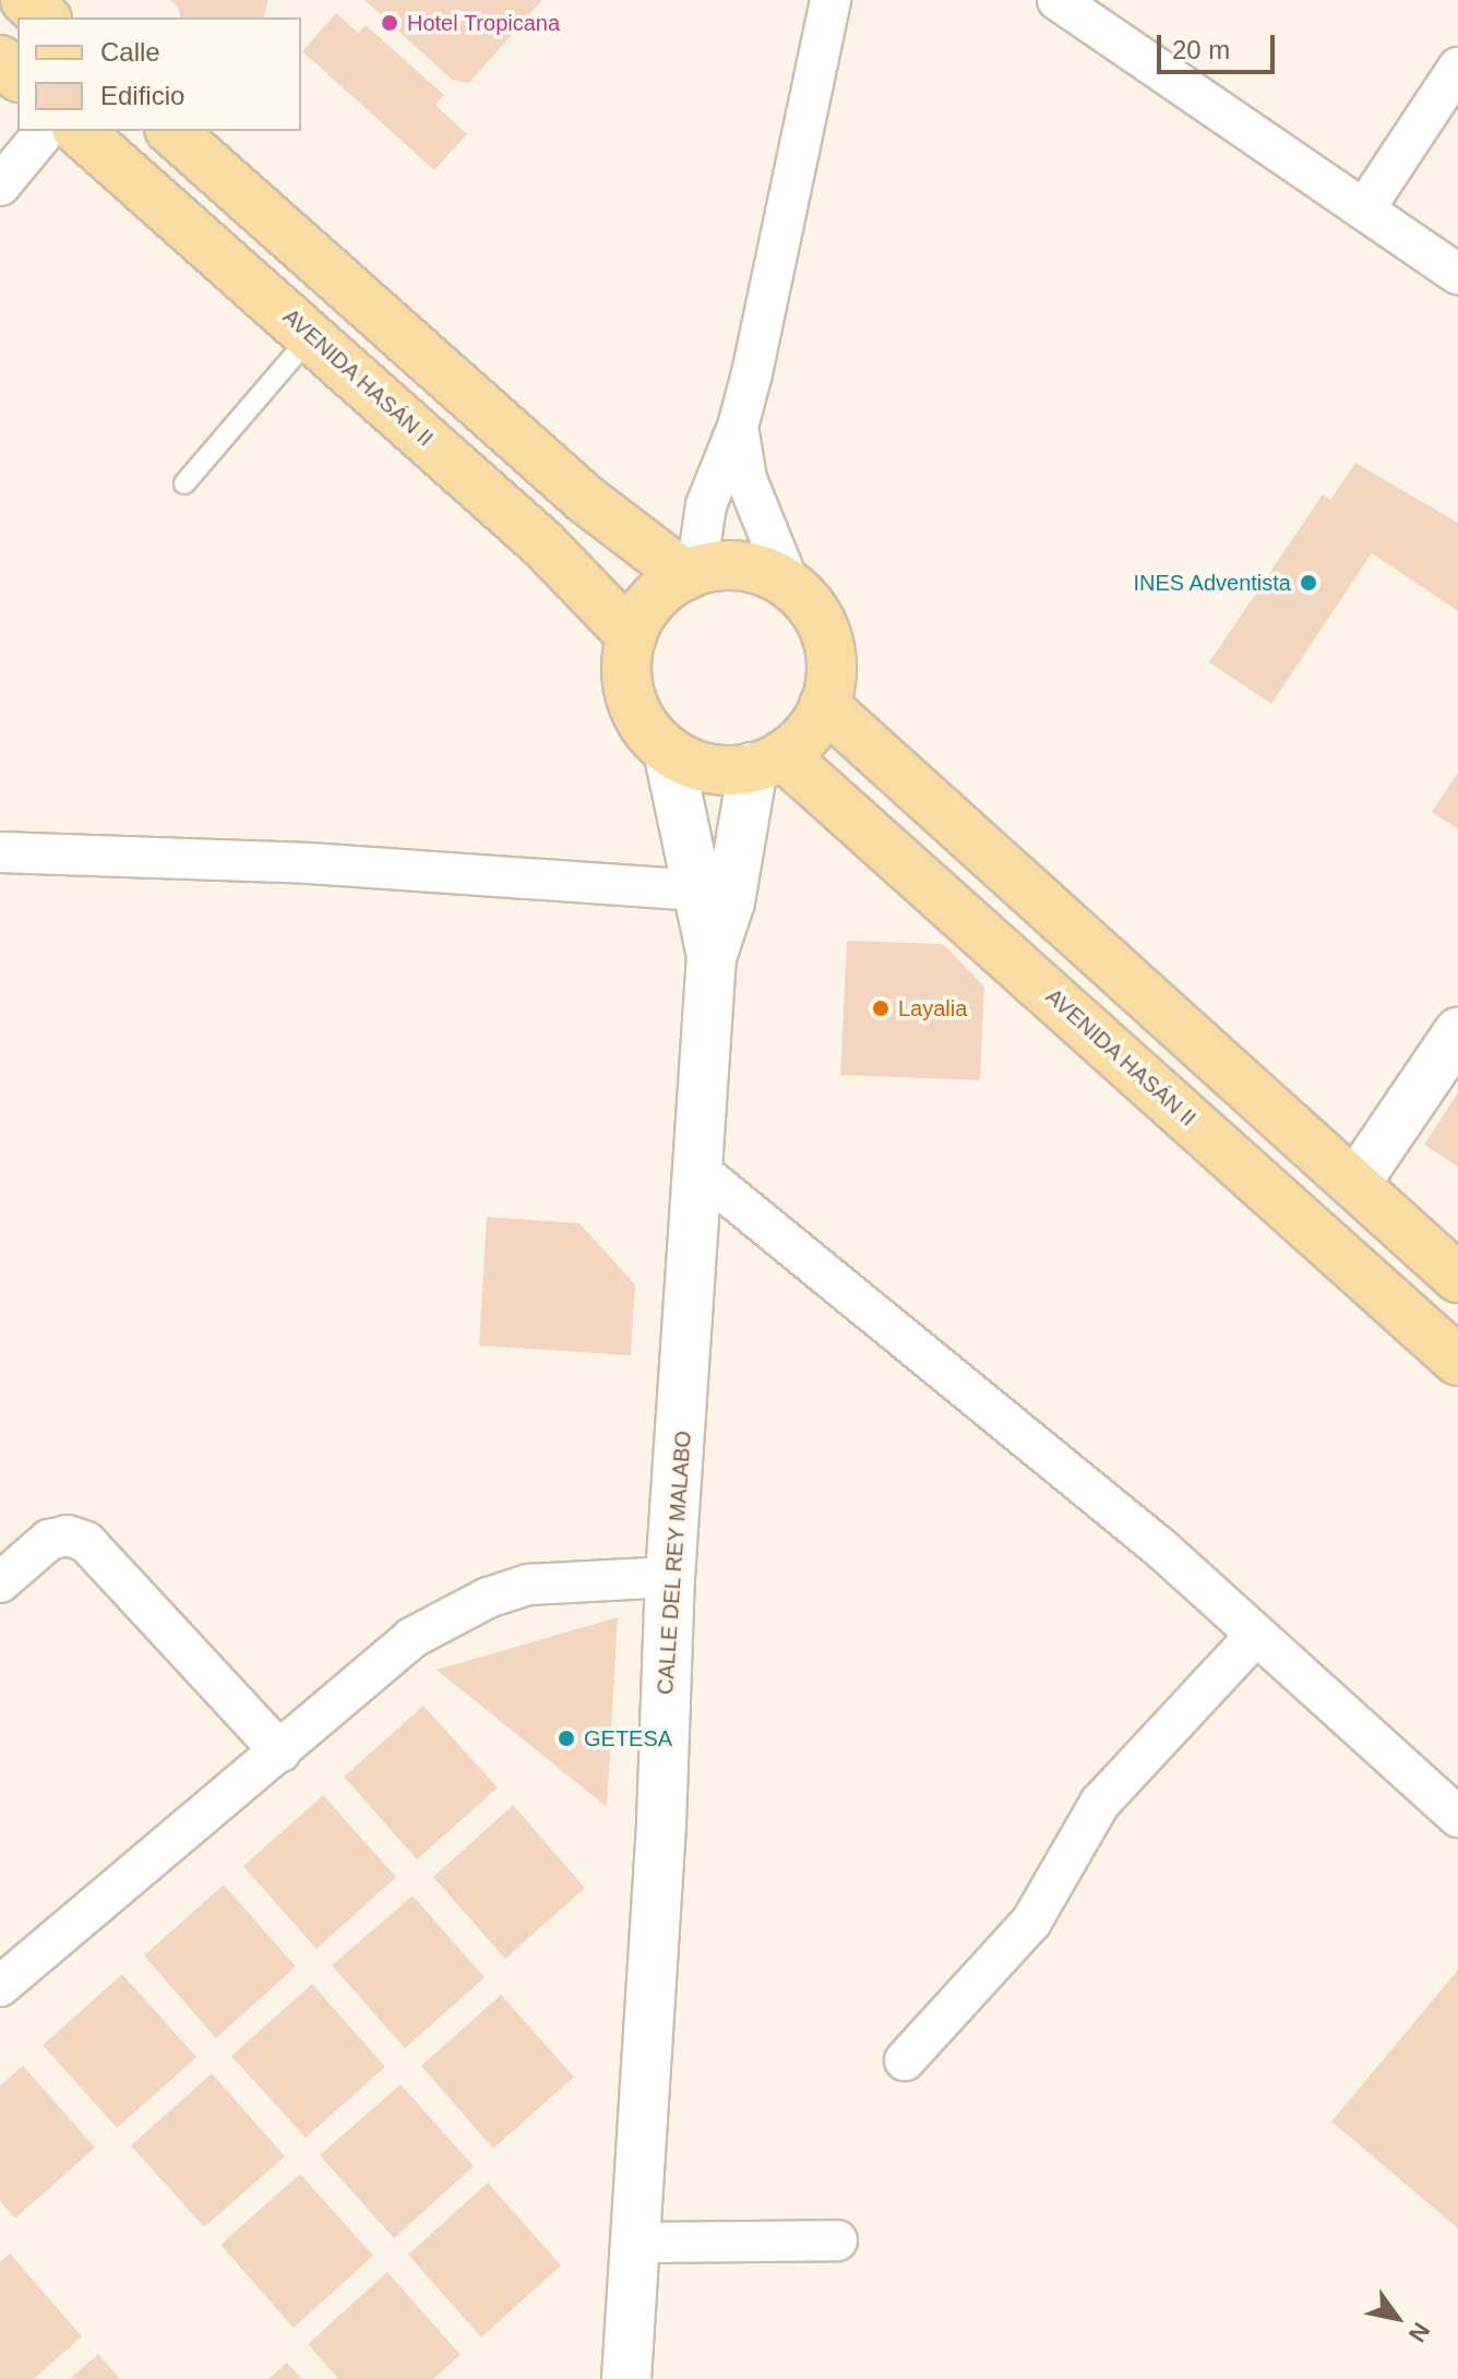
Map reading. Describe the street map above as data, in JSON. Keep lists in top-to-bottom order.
{
  "streets": {
    "main road": ["AVENIDA HASÁN II", "CALLE DEL REY MALABO"]
  },
  "crossings": [
    ["AVENIDA HASÁN II", "CALLE DEL REY MALABO"]
  ],
  "places": [
    "Hotel Tropicana",
    "INES Adventista",
    "Layalia",
    "GETESA"
  ],
  "legend": ["Calle", "Edificio"],
  "scale_bar": "20 m",
  "north": "bottom right"
}
